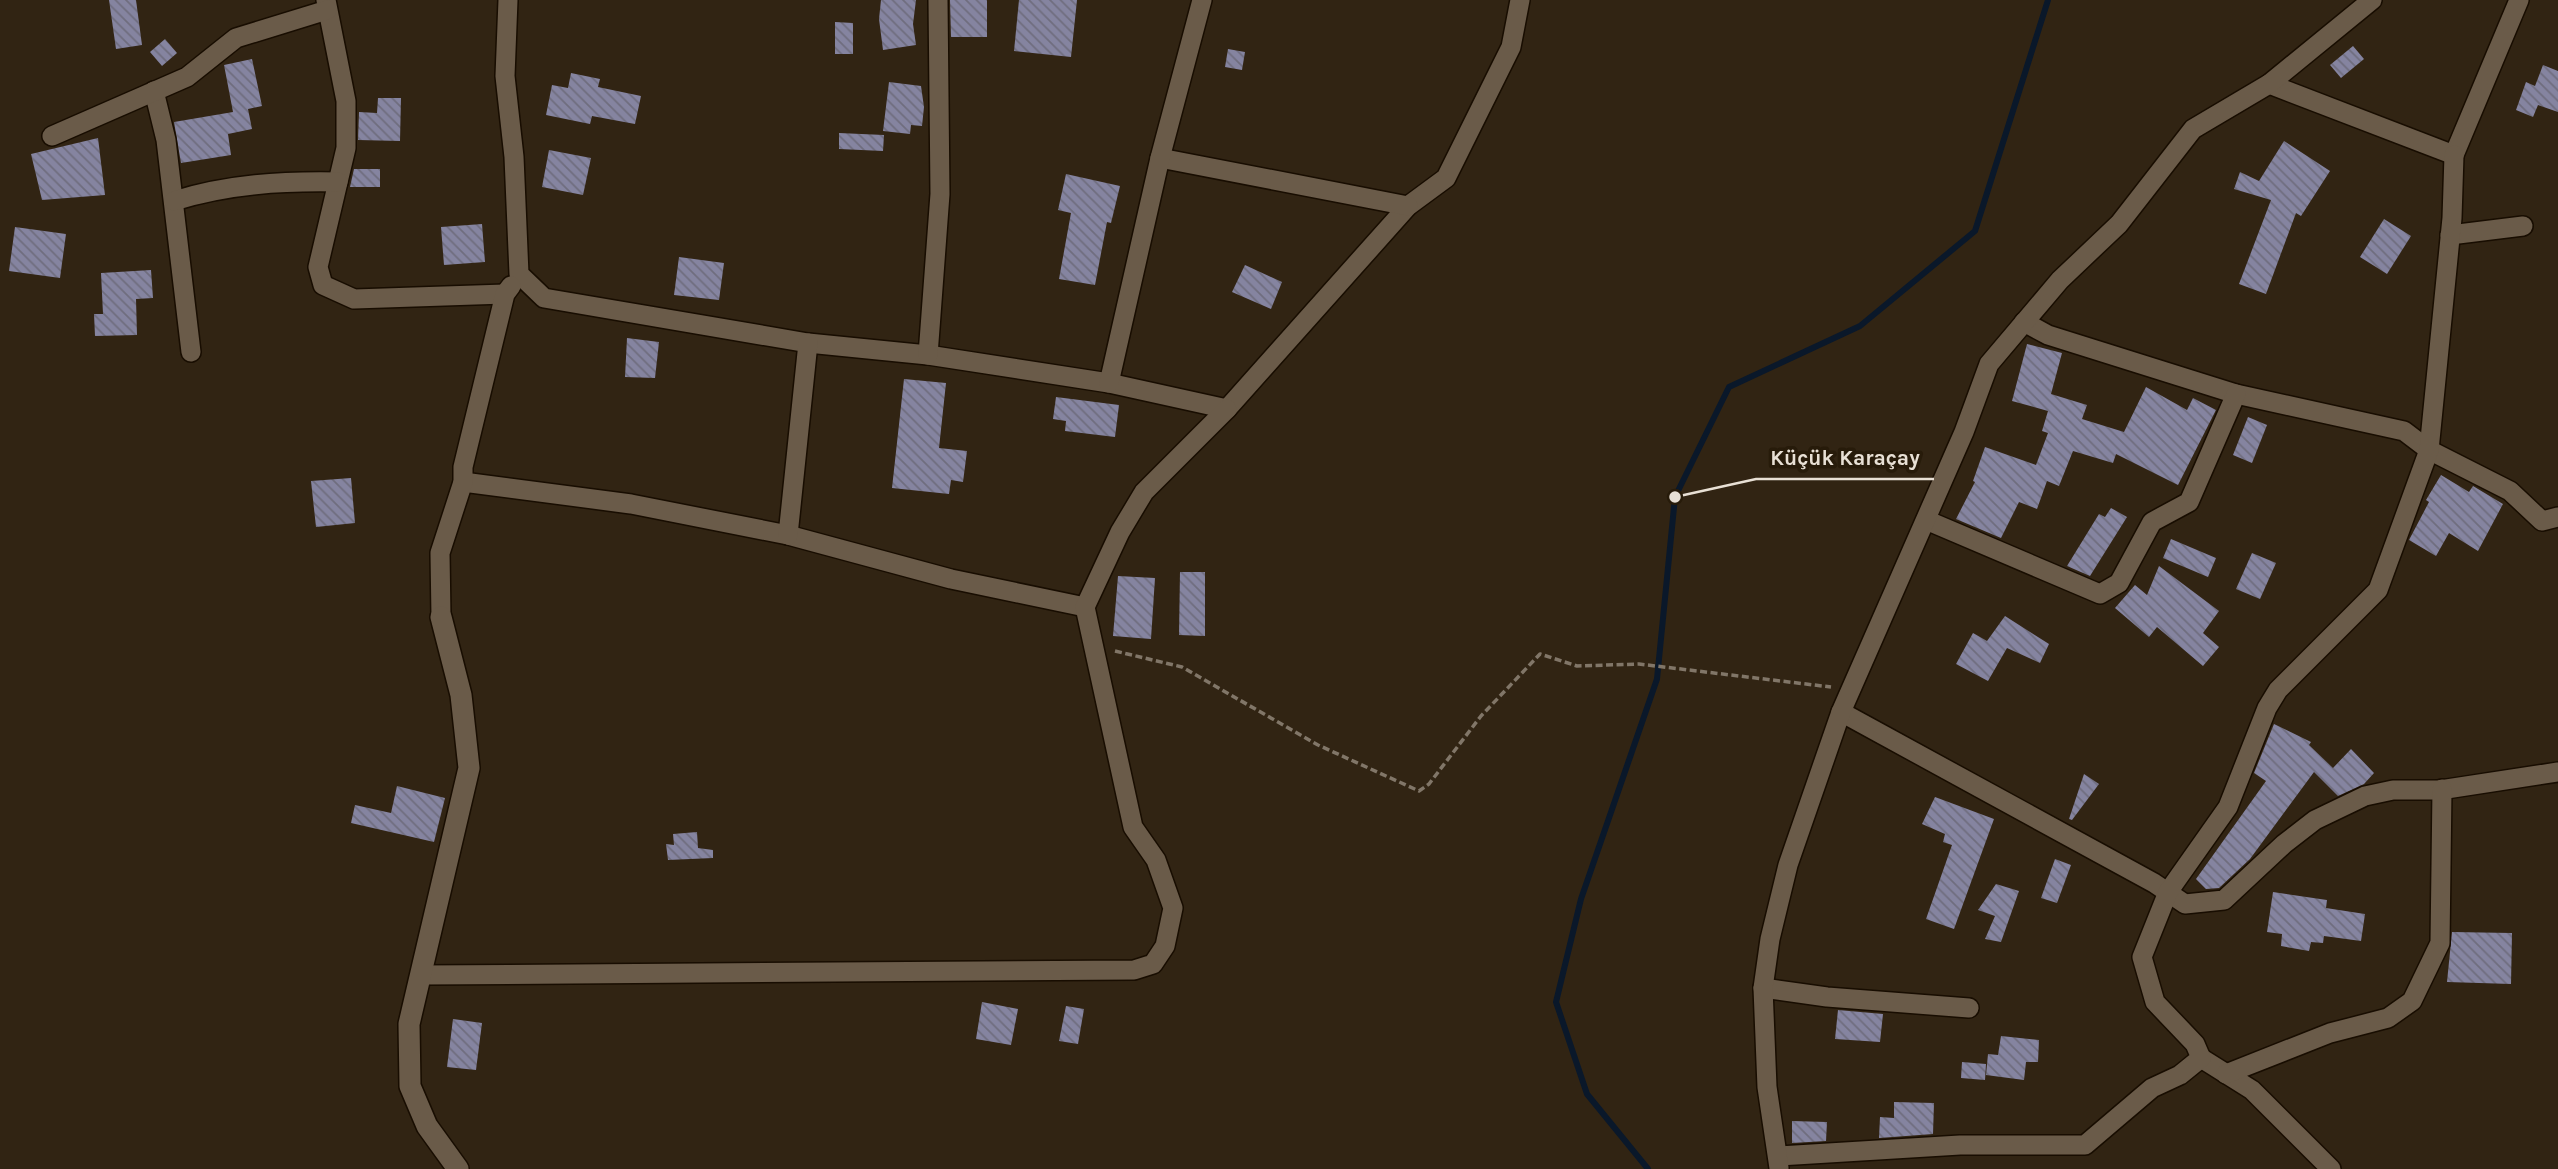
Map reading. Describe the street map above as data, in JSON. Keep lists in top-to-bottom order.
{
  "places": ["Küçük Karaçay"]
}
